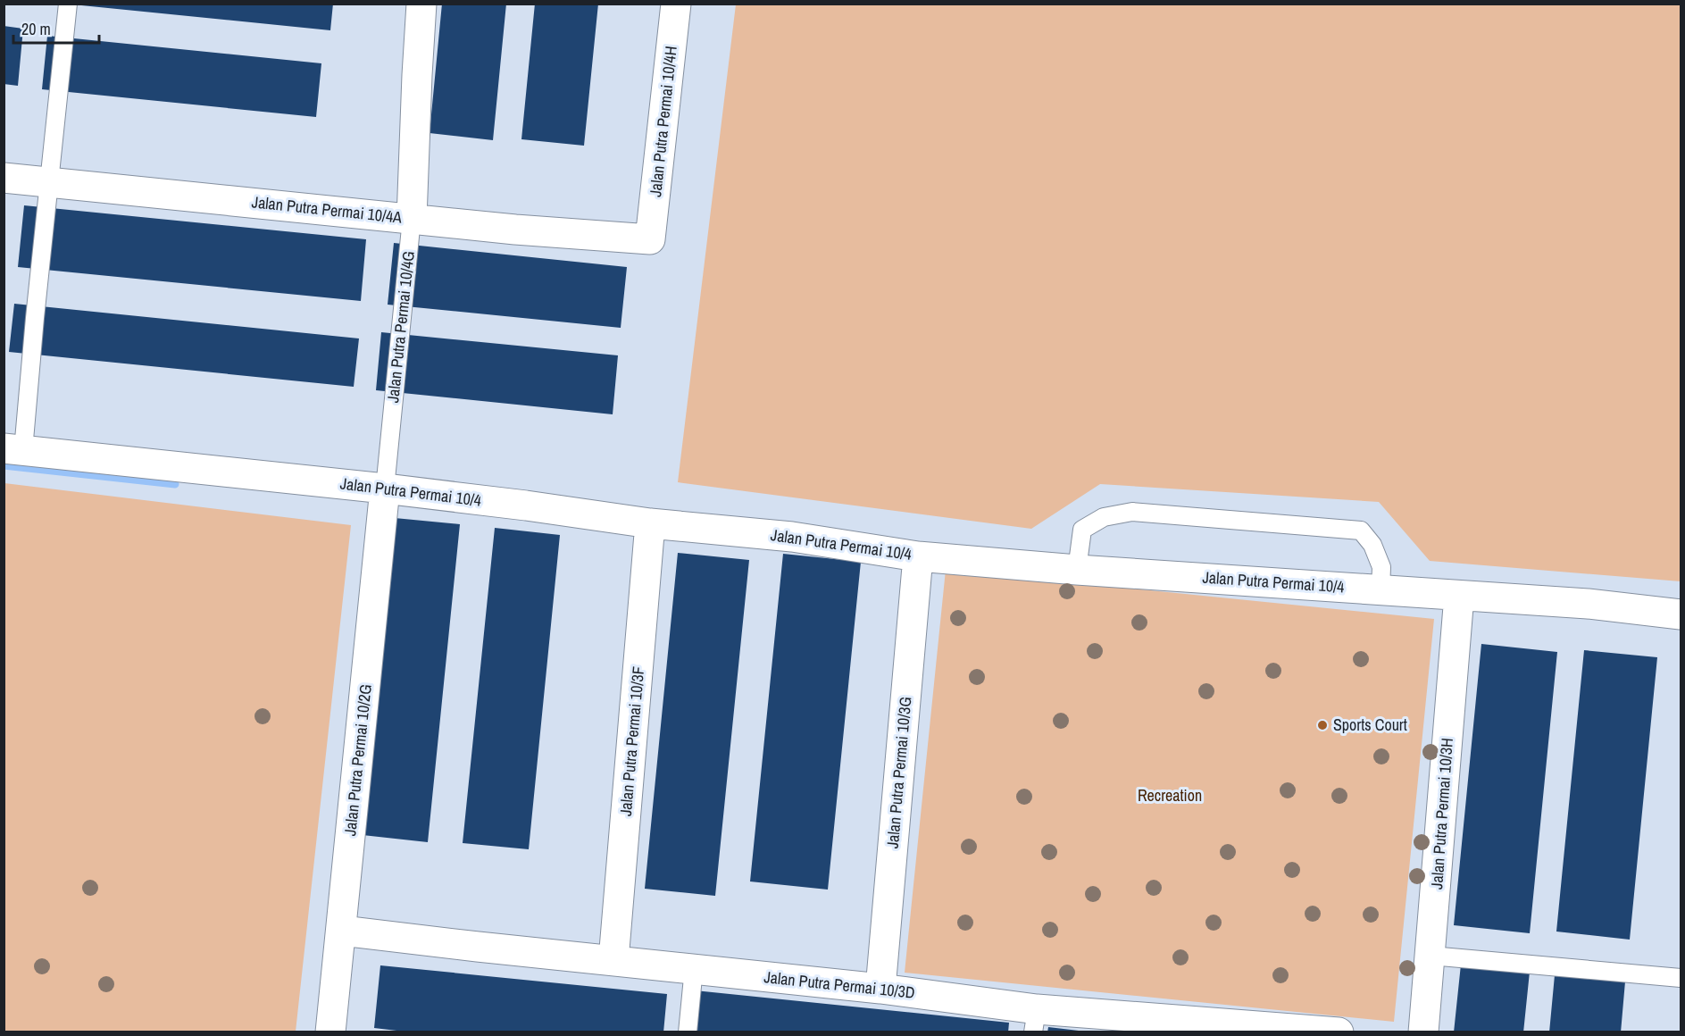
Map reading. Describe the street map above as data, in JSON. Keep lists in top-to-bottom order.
{
  "streets": {
    "street": [
      "Jalan Putra Permai 10/4H",
      "Jalan Putra Permai 10/4A",
      "Jalan Putra Permai 10/4G",
      "Jalan Putra Permai 10/4",
      "Jalan Putra Permai 10/3F",
      "Jalan Putra Permai 10/2G",
      "Jalan Putra Permai 10/3G",
      "Jalan Putra Permai 10/3H",
      "Jalan Putra Permai 10/3D"
    ]
  },
  "crossings": [
    ["Jalan Putra Permai 10/4H", "Jalan Putra Permai 10/4A"],
    ["Jalan Putra Permai 10/4A", "Jalan Putra Permai 10/4G"],
    ["Jalan Putra Permai 10/4G", "Jalan Putra Permai 10/4"],
    ["Jalan Putra Permai 10/4G", "Jalan Putra Permai 10/2G"],
    ["Jalan Putra Permai 10/4", "Jalan Putra Permai 10/3F"],
    ["Jalan Putra Permai 10/4", "Jalan Putra Permai 10/2G"],
    ["Jalan Putra Permai 10/4", "Jalan Putra Permai 10/3G"],
    ["Jalan Putra Permai 10/4", "Jalan Putra Permai 10/3H"],
    ["Jalan Putra Permai 10/3F", "Jalan Putra Permai 10/3D"],
    ["Jalan Putra Permai 10/2G", "Jalan Putra Permai 10/3D"],
    ["Jalan Putra Permai 10/3G", "Jalan Putra Permai 10/3D"]
  ],
  "parks": ["Recreation"],
  "places": ["Sports Court"],
  "scale_bar": "20 m"
}
